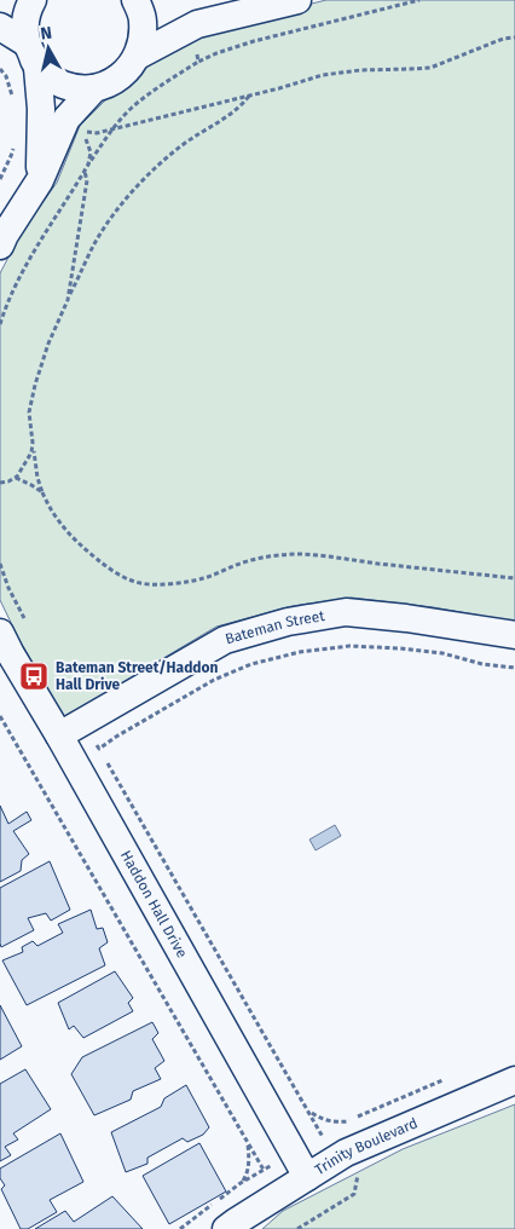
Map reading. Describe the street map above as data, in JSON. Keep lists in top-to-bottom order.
{
  "streets": {
    "street": ["Bateman Street", "Haddon Hall Drive", "Trinity Boulevard"]
  },
  "crossings": [
    ["Bateman Street", "Haddon Hall Drive"],
    ["Haddon Hall Drive", "Trinity Boulevard"]
  ],
  "places": {
    "bus stop": ["Bateman Street/Haddon Hall Drive"]
  },
  "north": "top"
}
